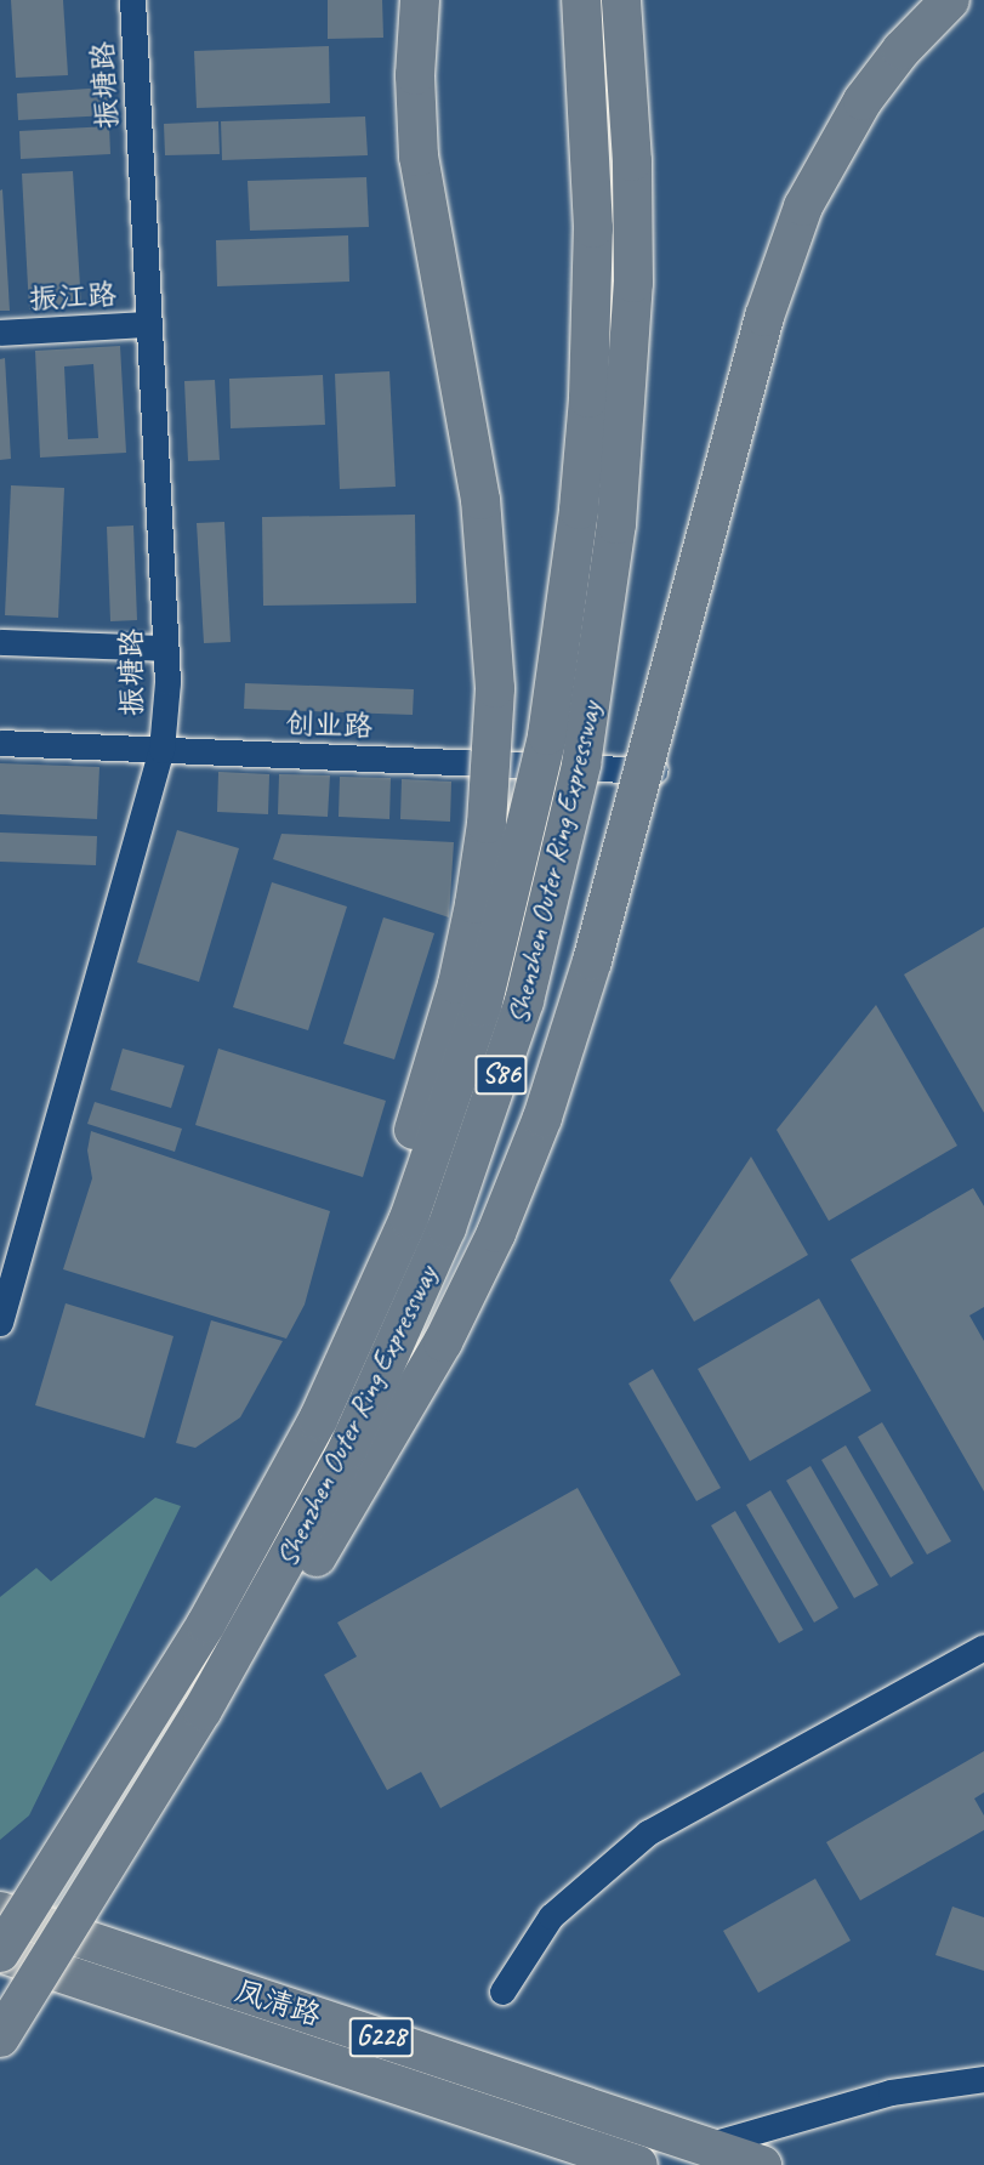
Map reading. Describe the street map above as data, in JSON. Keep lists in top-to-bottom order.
{
  "streets": {
    "highway": [
      "Shenzhen Outer Ring Expressway",
      "S86",
      "凤清路",
      "G228"
    ],
    "street": ["振塘路", "振江路", "创业路"]
  },
  "crossings": [
    ["振塘路", "振江路"],
    ["振塘路", "创业路"],
    ["Shenzhen Outer Ring Expressway", "凤清路"]
  ]
}
